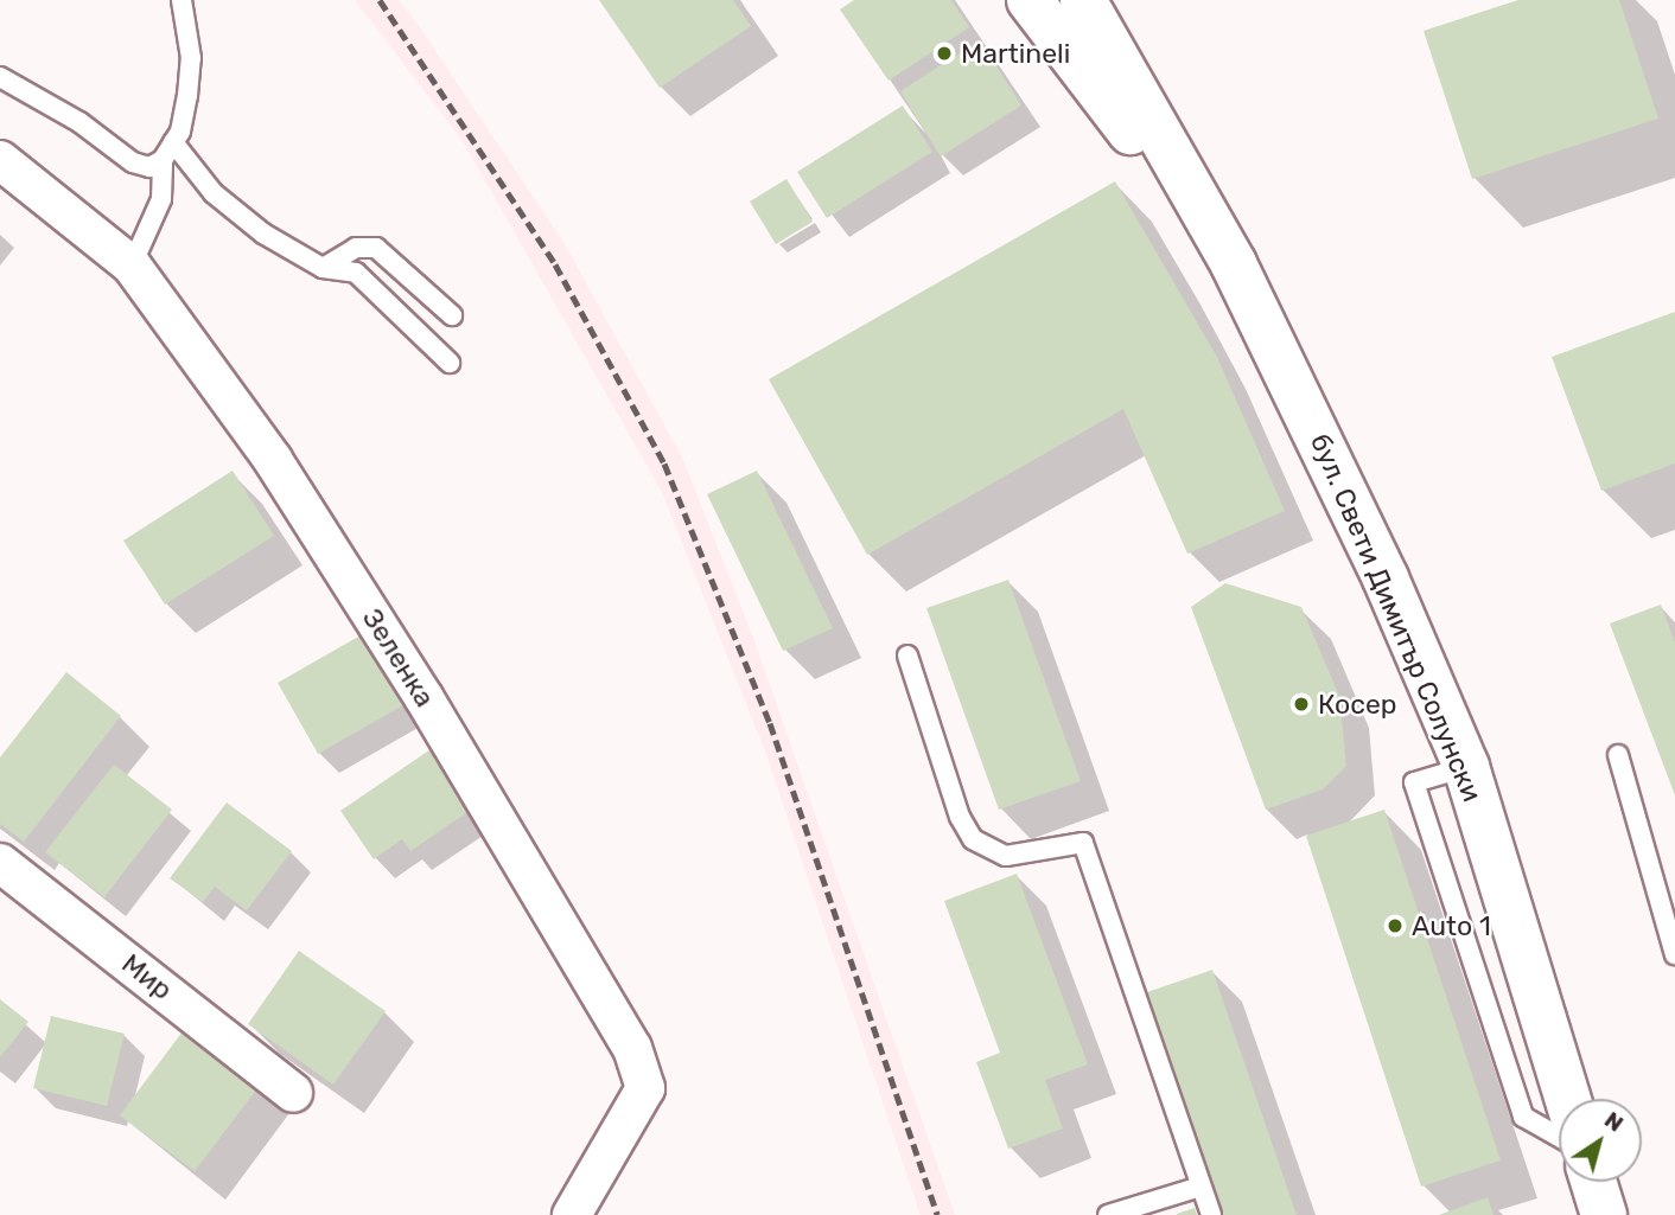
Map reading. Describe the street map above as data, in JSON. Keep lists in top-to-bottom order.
{
  "streets": {
    "main road": ["бул. Свети Димитър Солунски"],
    "street": ["Зеленка", "Мир"]
  },
  "places": ["Martineli", "Косер", "Auto 1"],
  "north": "top right"
}
